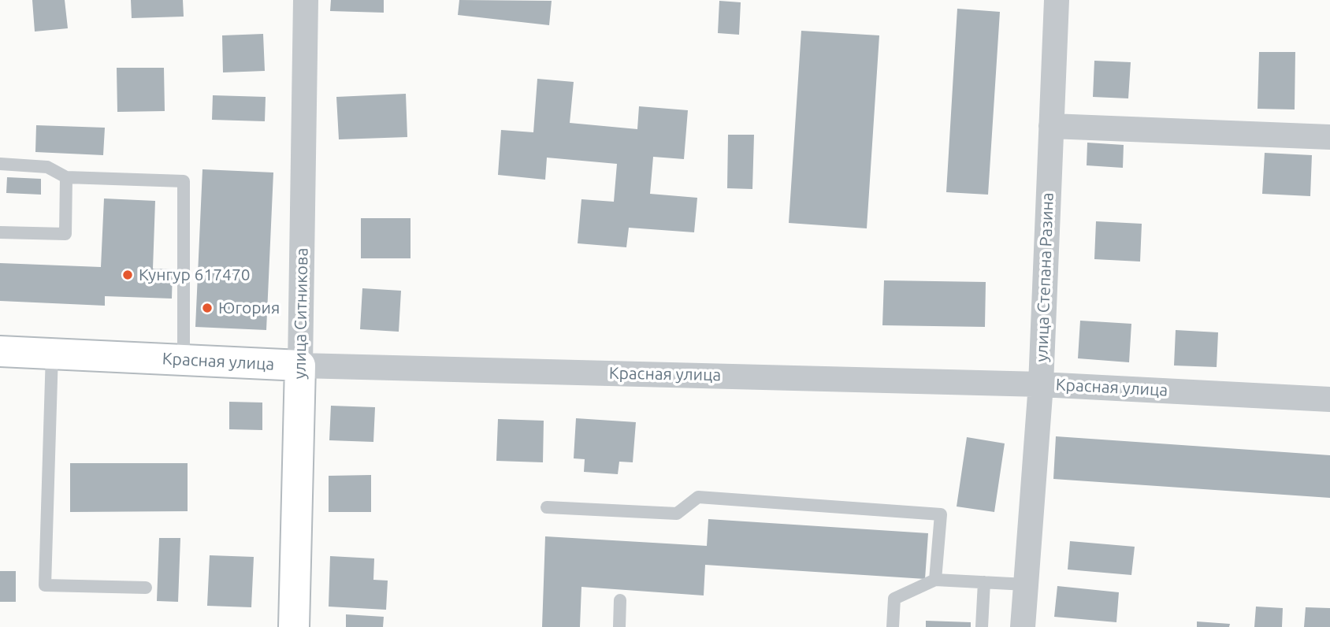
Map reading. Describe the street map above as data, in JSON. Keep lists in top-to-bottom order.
{
  "streets": {
    "main road": ["улица Ситникова", "Красная улица"],
    "street": ["улица Степана Разина"]
  },
  "crossings": [
    ["улица Степана Разина", "Красная улица"],
    ["улица Ситникова", "Красная улица"]
  ],
  "places": ["Кунгур 617470", "Югория"]
}
